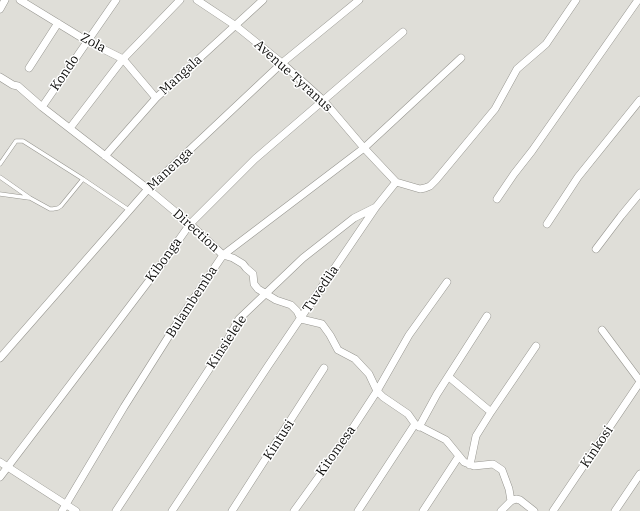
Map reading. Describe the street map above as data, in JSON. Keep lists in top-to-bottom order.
{
  "streets": {
    "street": [
      "Zola",
      "Kondo",
      "Mangala",
      "Avenue Tyranus",
      "Manenga",
      "Direction",
      "Kibonga",
      "Tuvedila",
      "Bulambemba",
      "Kinsielele",
      "Kintusi",
      "Kinkosi",
      "Kitomesa"
    ]
  },
  "crossings": [
    ["Zola", "Kondo"],
    ["Zola", "Mangala"],
    ["Kondo", "Direction"],
    ["Mangala", "Avenue Tyranus"],
    ["Mangala", "Direction"],
    ["Avenue Tyranus", "Manenga"],
    ["Avenue Tyranus", "Kibonga"],
    ["Avenue Tyranus", "Tuvedila"],
    ["Avenue Tyranus", "Bulambemba"],
    ["Manenga", "Direction"],
    ["Direction", "Kibonga"],
    ["Direction", "Tuvedila"],
    ["Direction", "Bulambemba"],
    ["Direction", "Kinsielele"],
    ["Tuvedila", "Kinsielele"]
  ]
}
